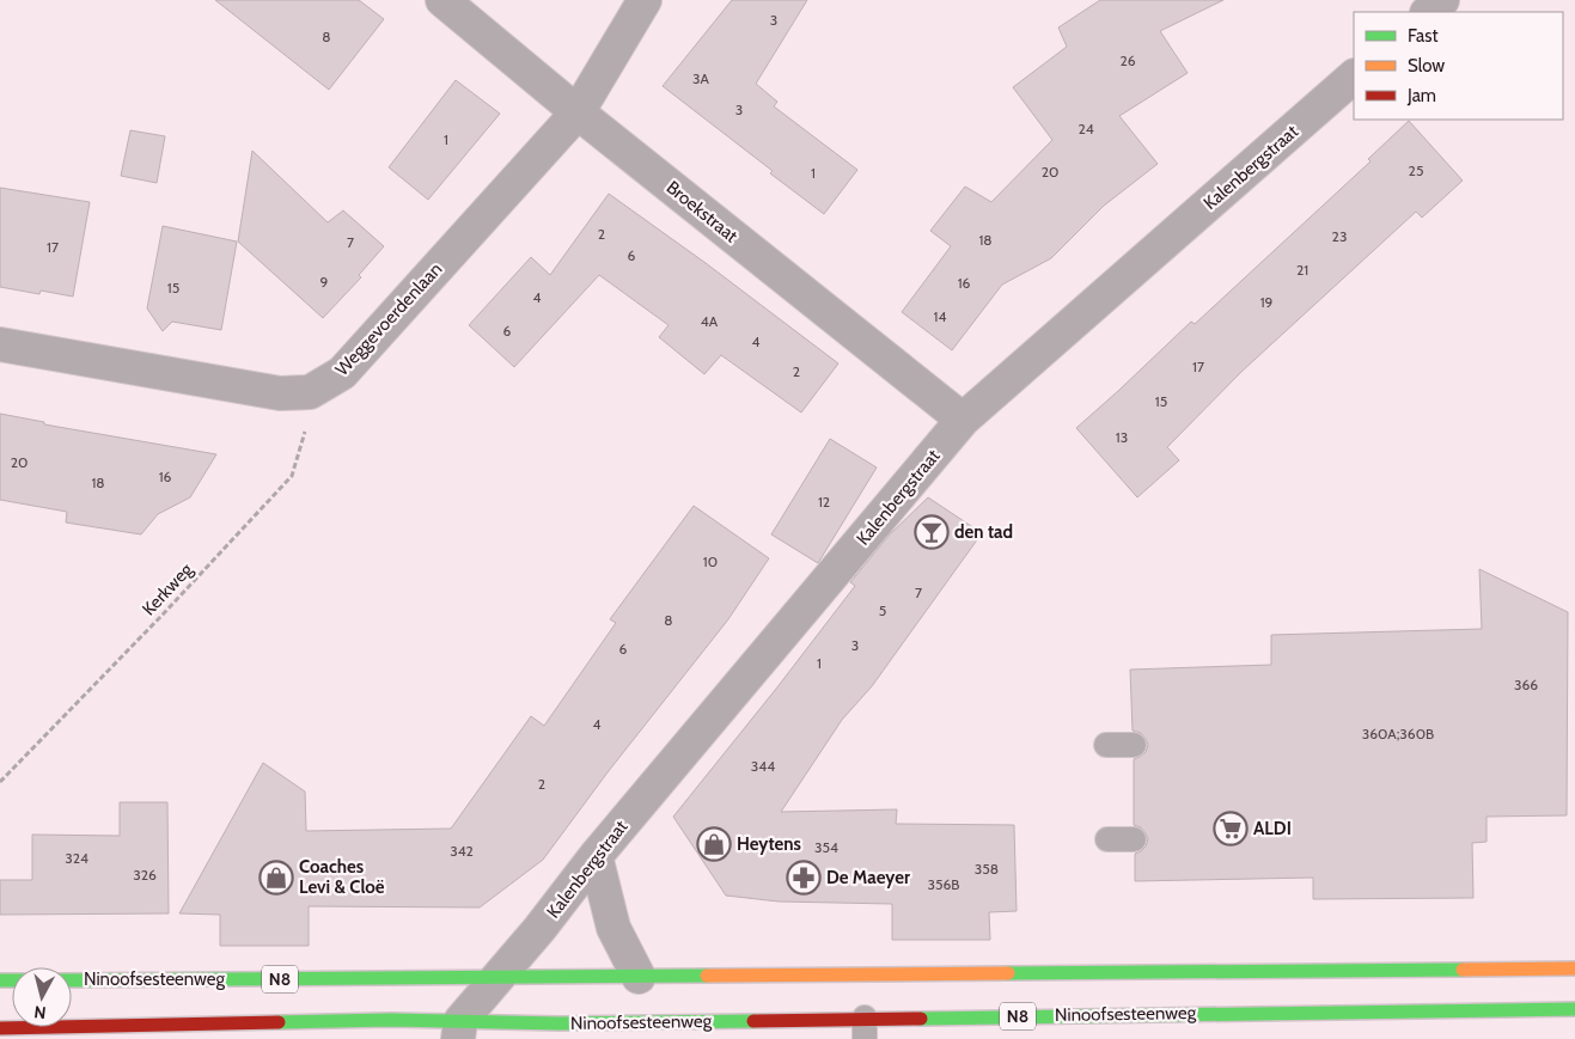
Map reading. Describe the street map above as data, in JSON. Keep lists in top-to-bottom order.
{
  "streets": {
    "main road": ["Ninoofsesteenweg", "N8"],
    "street": ["Kalenbergstraat", "Broekstraat", "Weggevoerdenlaan"],
    "path": ["Kerkweg"]
  },
  "crossings": [
    ["Kalenbergstraat", "Broekstraat"],
    ["Kalenbergstraat", "Ninoofsesteenweg"],
    ["Broekstraat", "Weggevoerdenlaan"],
    ["Weggevoerdenlaan", "Kerkweg"]
  ],
  "places": {
    "bar": ["den tad"],
    "supermarket": ["ALDI"],
    "shop": ["Heytens", "Coaches Levi & Cloë"],
    "pharmacy": ["De Maeyer"]
  },
  "house_numbers": [
    "3",
    "8",
    "26",
    "3A",
    "3",
    "24",
    "1",
    "25",
    "20",
    "1",
    "2",
    "23",
    "18",
    "7",
    "17",
    "6",
    "21",
    "9",
    "16",
    "15",
    "4",
    "19",
    "14",
    "4A",
    "6",
    "4",
    "17",
    "2",
    "15",
    "13",
    "20",
    "16",
    "18",
    "12",
    "10",
    "7",
    "5",
    "8",
    "3",
    "6",
    "1",
    "366",
    "4",
    "360A;360B",
    "344",
    "2",
    "354",
    "342",
    "324",
    "358",
    "326",
    "356B"
  ],
  "legend": ["Fast", "Slow", "Jam"],
  "north": "bottom"
}
